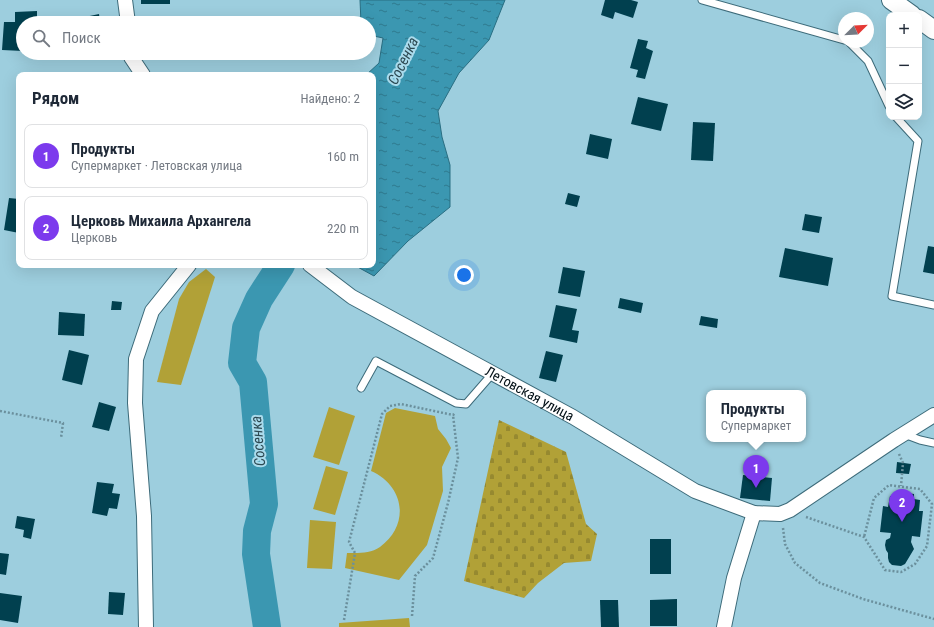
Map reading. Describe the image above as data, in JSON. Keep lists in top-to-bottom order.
{
  "streets": {
    "street": ["Летовская улица"]
  },
  "water": ["Сосенка"],
  "north": "top right",
  "page": {
    "map_buttons": ["+", "−"],
    "search": "Поиск",
    "heading": ["Рядом", "Найдено: 2"],
    "list": [
      {
        "mark": "1",
        "name": "Продукты",
        "note": "Супермаркет · Летовская улица",
        "value": "160 m"
      },
      {
        "mark": "2",
        "name": "Церковь Михаила Архангела",
        "note": "Церковь",
        "value": "220 m"
      }
    ],
    "popup": ["Продукты", "Супермаркет"],
    "pins": ["1", "2"]
  }
}
